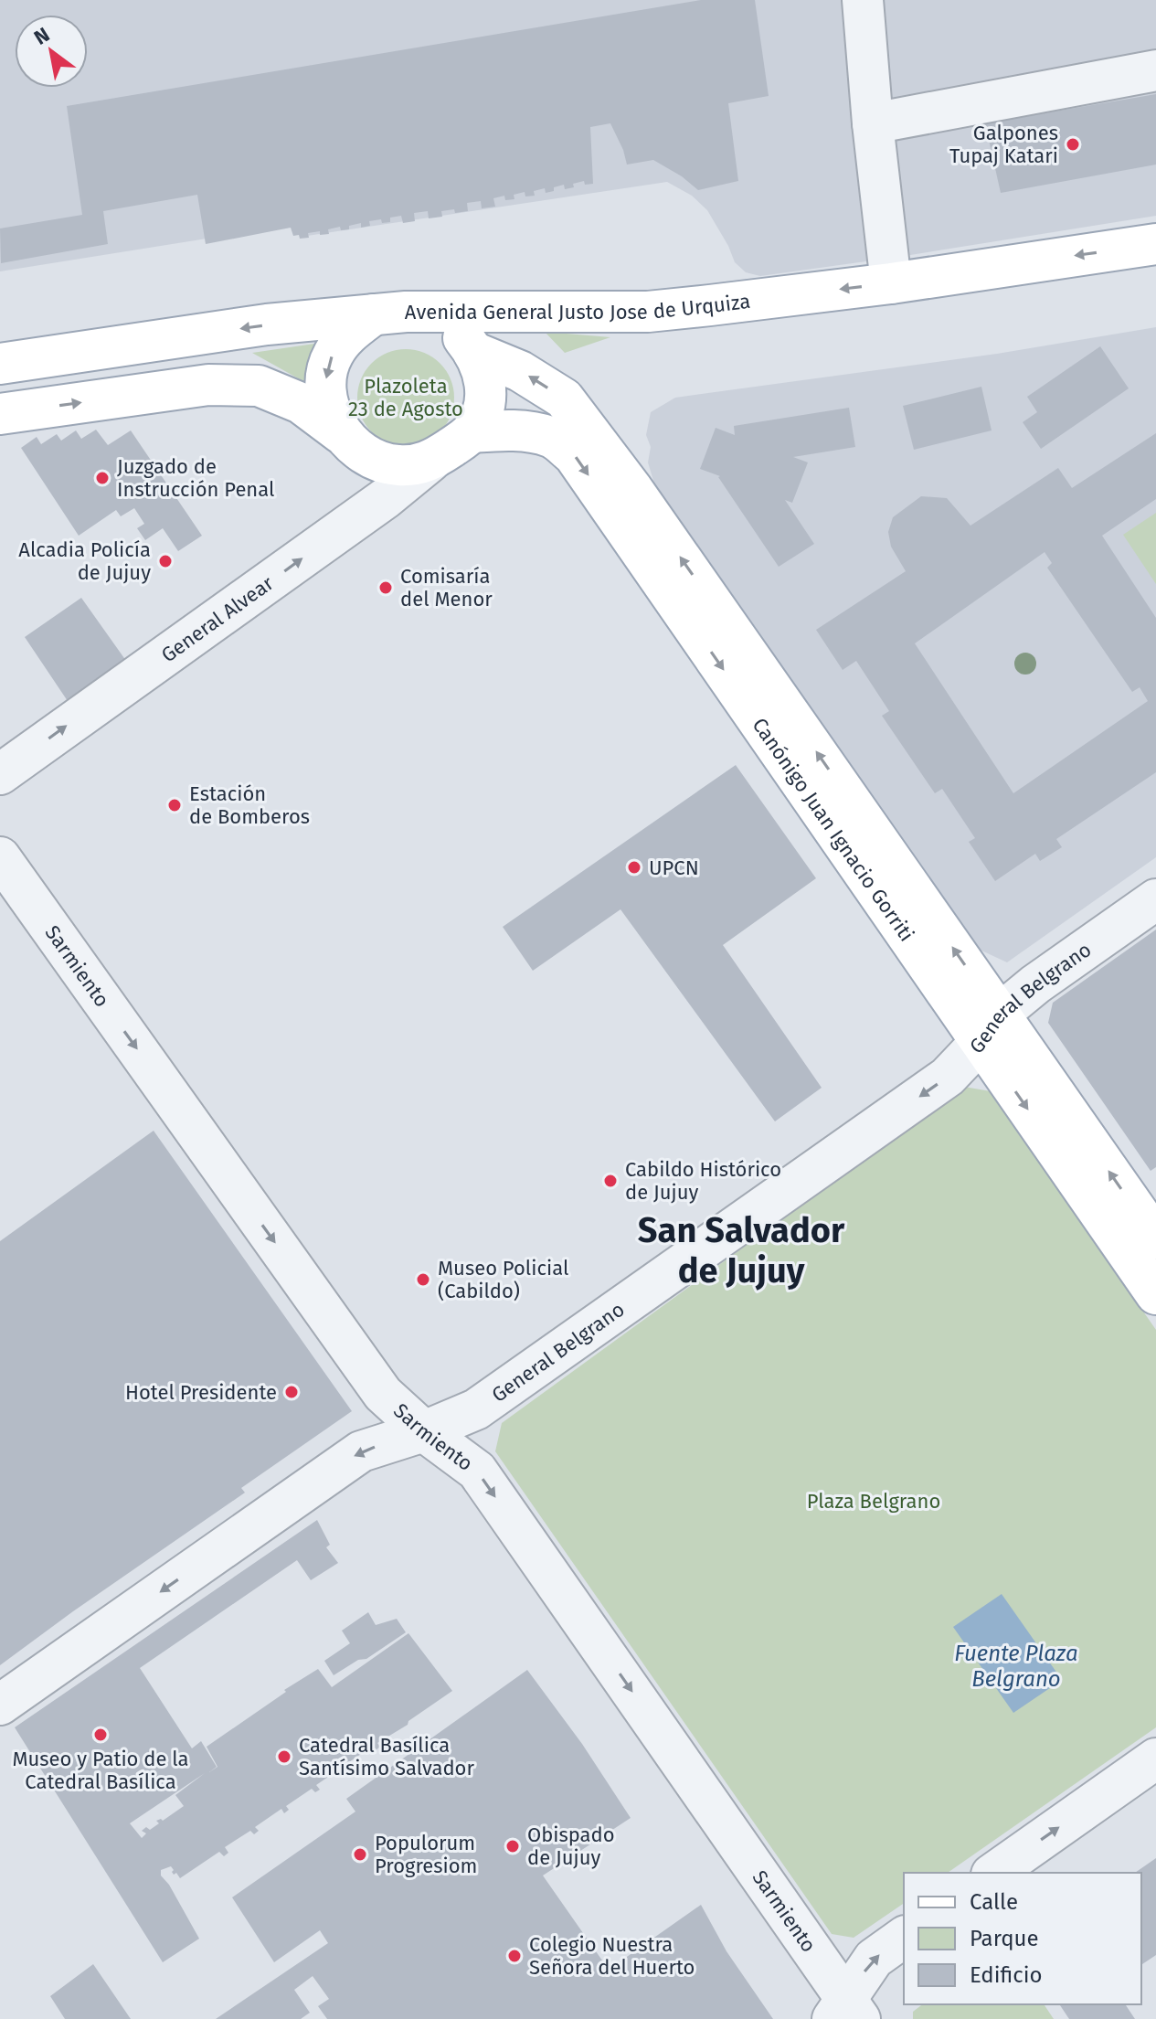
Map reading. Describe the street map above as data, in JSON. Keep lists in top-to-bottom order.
{
  "streets": {
    "main road": ["Avenida General Justo Jose de Urquiza", "Canónigo Juan Ignacio Gorriti"],
    "street": ["General Alvear", "Sarmiento", "General Belgrano"]
  },
  "crossings": [
    ["Avenida General Justo Jose de Urquiza", "General Alvear"],
    ["Avenida General Justo Jose de Urquiza", "Canónigo Juan Ignacio Gorriti"],
    ["General Alvear", "Canónigo Juan Ignacio Gorriti"],
    ["Canónigo Juan Ignacio Gorriti", "General Belgrano"],
    ["Sarmiento", "General Belgrano"]
  ],
  "one_way": ["General Alvear", "Sarmiento", "General Belgrano"],
  "districts": ["San Salvador de Jujuy"],
  "water": ["Fuente Plaza Belgrano"],
  "parks": ["Plazoleta 23 de Agosto", "Plaza Belgrano"],
  "places": [
    "Galpones Tupaj Katari",
    "Juzgado de Instrucción Penal",
    "Alcadia Policía de Jujuy",
    "Comisaría del Menor",
    "Estación de Bomberos",
    "UPCN",
    "Cabildo Histórico de Jujuy",
    "Museo Policial (Cabildo)",
    "Hotel Presidente",
    "Museo y Patio de la Catedral Basílica",
    "Catedral Basílica Santísimo Salvador",
    "Obispado de Jujuy",
    "Populorum Progresiom",
    "Colegio Nuestra Señora del Huerto"
  ],
  "legend": ["Calle", "Parque", "Edificio"],
  "north": "top left"
}
